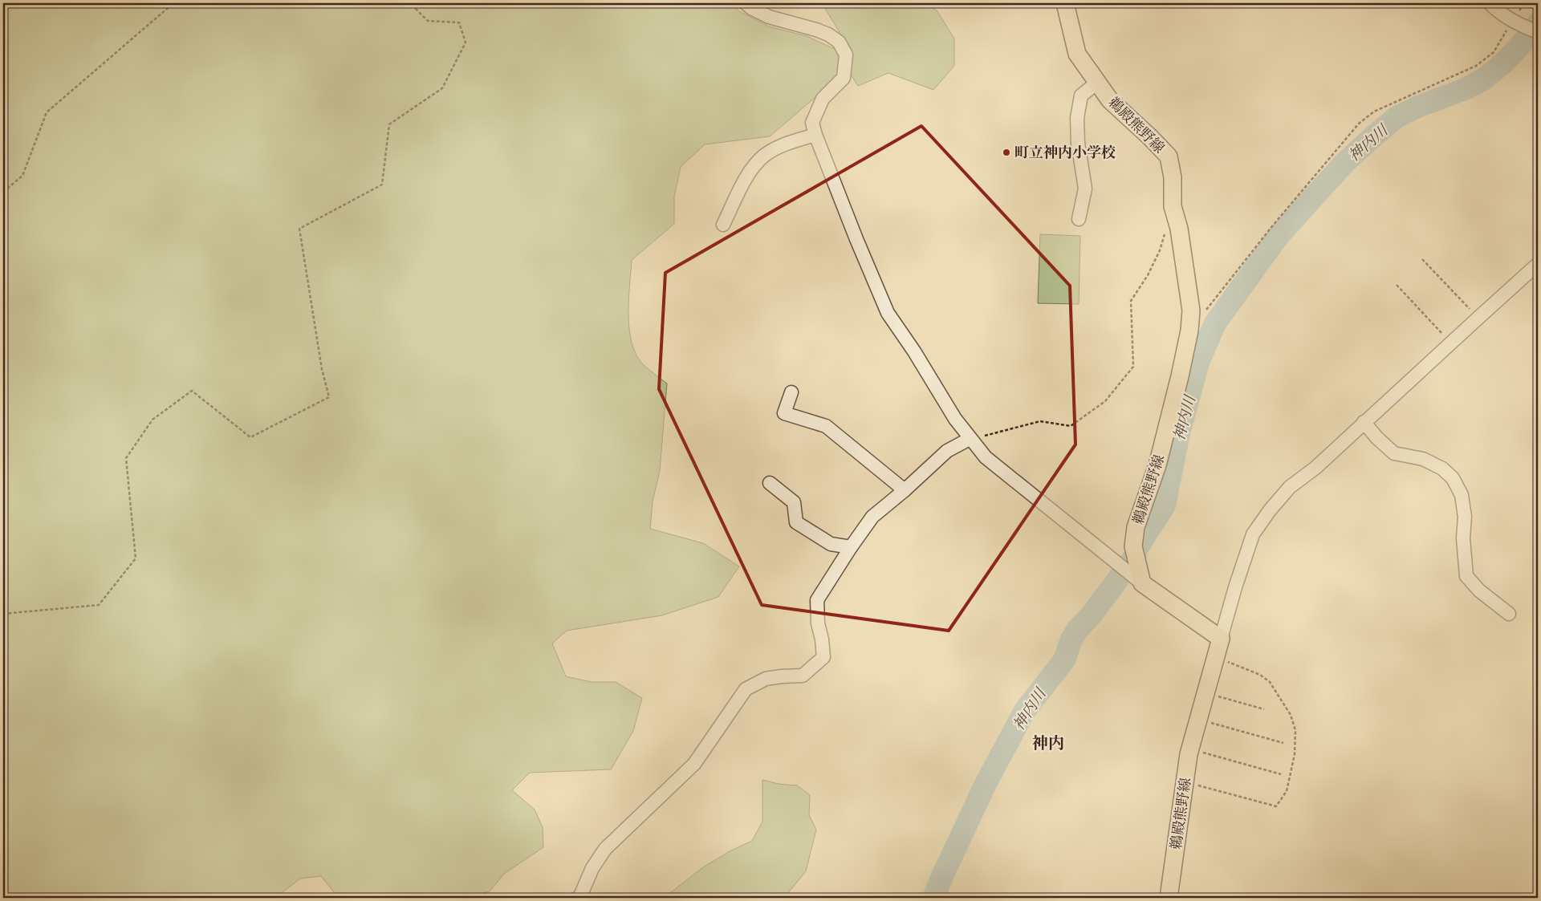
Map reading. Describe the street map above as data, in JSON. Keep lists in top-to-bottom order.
{
  "streets": {
    "main road": ["鵜殿熊野線"]
  },
  "districts": ["神内"],
  "water": ["神内川"],
  "places": ["町立神内小学校"]
}
